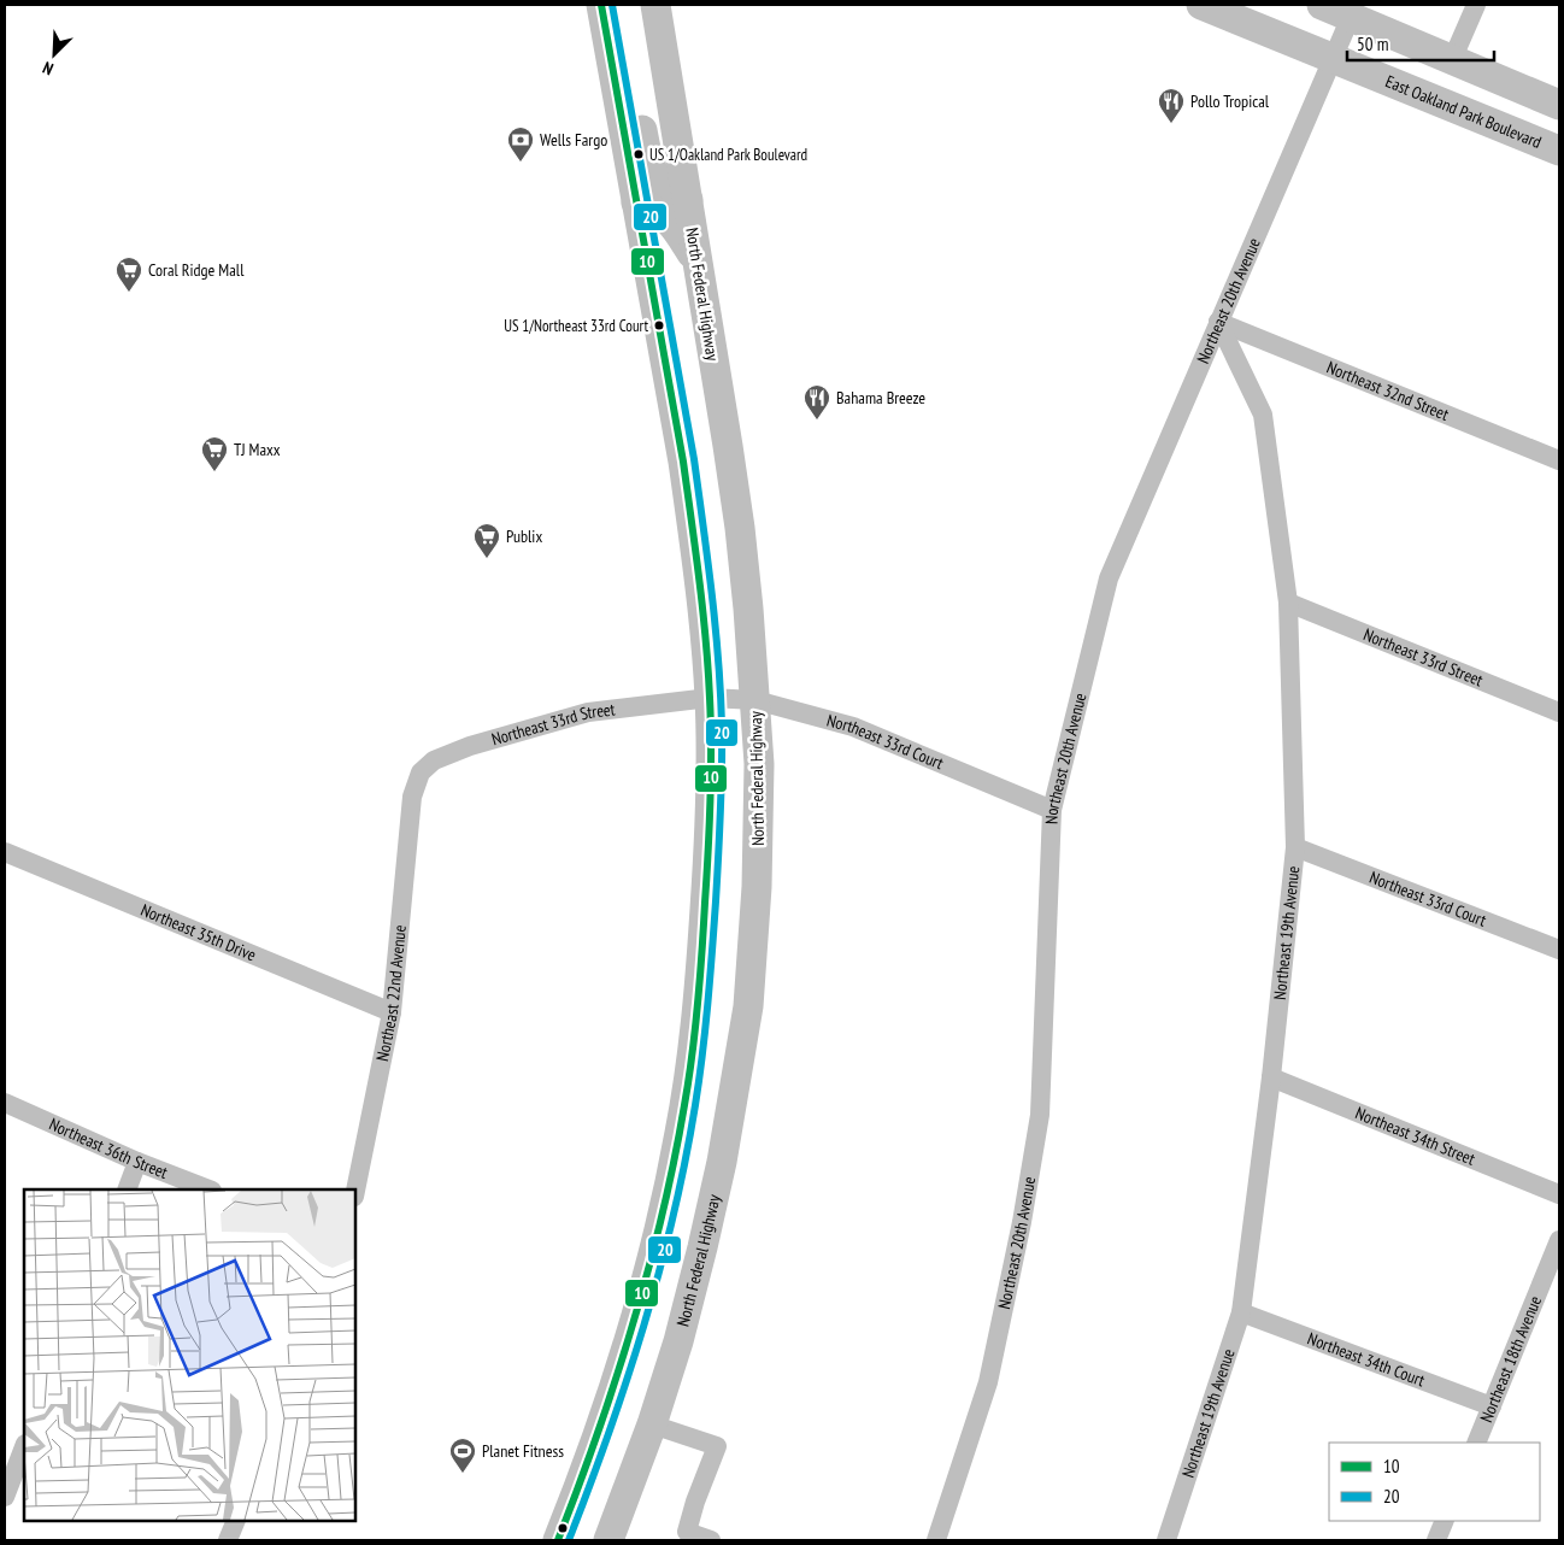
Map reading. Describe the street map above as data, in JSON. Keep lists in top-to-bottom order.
{
  "streets": {
    "main road": ["East Oakland Park Boulevard", "North Federal Highway"],
    "street": [
      "Northeast 20th Avenue",
      "Northeast 32nd Street",
      "Northeast 33rd Street",
      "Northeast 33rd Court",
      "Northeast 35th Drive",
      "Northeast 19th Avenue",
      "Northeast 22nd Avenue",
      "Northeast 34th Street",
      "Northeast 36th Street",
      "Northeast 34th Court",
      "Northeast 18th Avenue"
    ]
  },
  "crossings": [
    ["East Oakland Park Boulevard", "Northeast 20th Avenue"],
    ["North Federal Highway", "Northeast 33rd Court"],
    ["Northeast 20th Avenue", "Northeast 32nd Street"],
    ["Northeast 20th Avenue", "Northeast 33rd Court"],
    ["Northeast 20th Avenue", "Northeast 19th Avenue"],
    ["Northeast 32nd Street", "Northeast 19th Avenue"],
    ["Northeast 33rd Street", "Northeast 33rd Court"],
    ["Northeast 33rd Street", "Northeast 19th Avenue"],
    ["Northeast 33rd Street", "Northeast 22nd Avenue"],
    ["Northeast 33rd Court", "Northeast 19th Avenue"],
    ["Northeast 35th Drive", "Northeast 22nd Avenue"],
    ["Northeast 19th Avenue", "Northeast 34th Street"],
    ["Northeast 19th Avenue", "Northeast 34th Court"],
    ["Northeast 34th Court", "Northeast 18th Avenue"]
  ],
  "places": {
    "restaurant": ["Pollo Tropical", "Bahama Breeze"],
    "other": ["US 1/Oakland Park Boulevard", "US 1/Northeast 33rd Court"],
    "bank": ["Wells Fargo"],
    "supermarket": ["Coral Ridge Mall", "TJ Maxx", "Publix"],
    "sports": ["Planet Fitness"]
  },
  "lines": ["transit line 10", "transit line 20"],
  "legend": ["10", "20"],
  "scale_bar": "50 m",
  "north": "bottom left"
}
